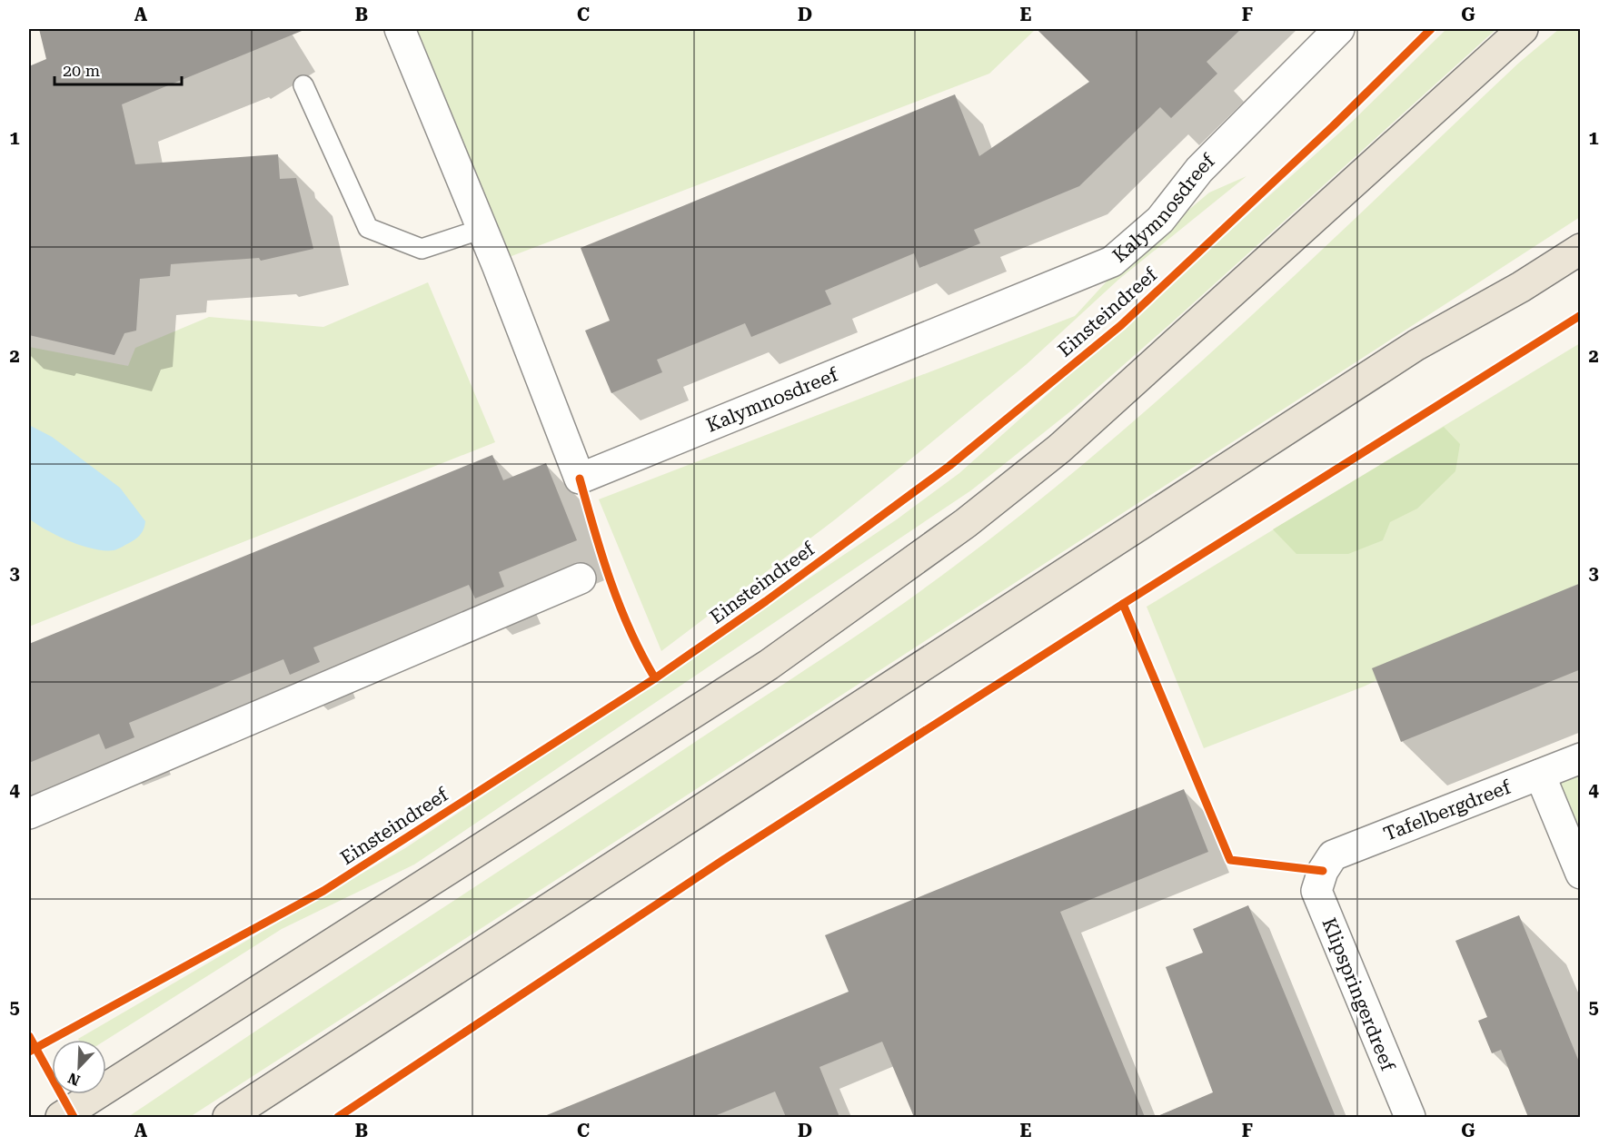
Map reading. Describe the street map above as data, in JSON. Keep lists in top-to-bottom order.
{
  "streets": {
    "street": ["Kalymnosdreef", "Tafelbergdreef", "Klipspringerdreef"],
    "cycle path": ["Einsteindreef"]
  },
  "crossings": [
    ["Tafelbergdreef", "Klipspringerdreef"]
  ],
  "scale_bar": "20 m",
  "north": "bottom left",
  "grid": {
    "columns": [
      "A",
      "B",
      "C",
      "D",
      "E",
      "F",
      "G"
    ],
    "rows": [
      "1",
      "2",
      "3",
      "4",
      "5"
    ]
  }
}
